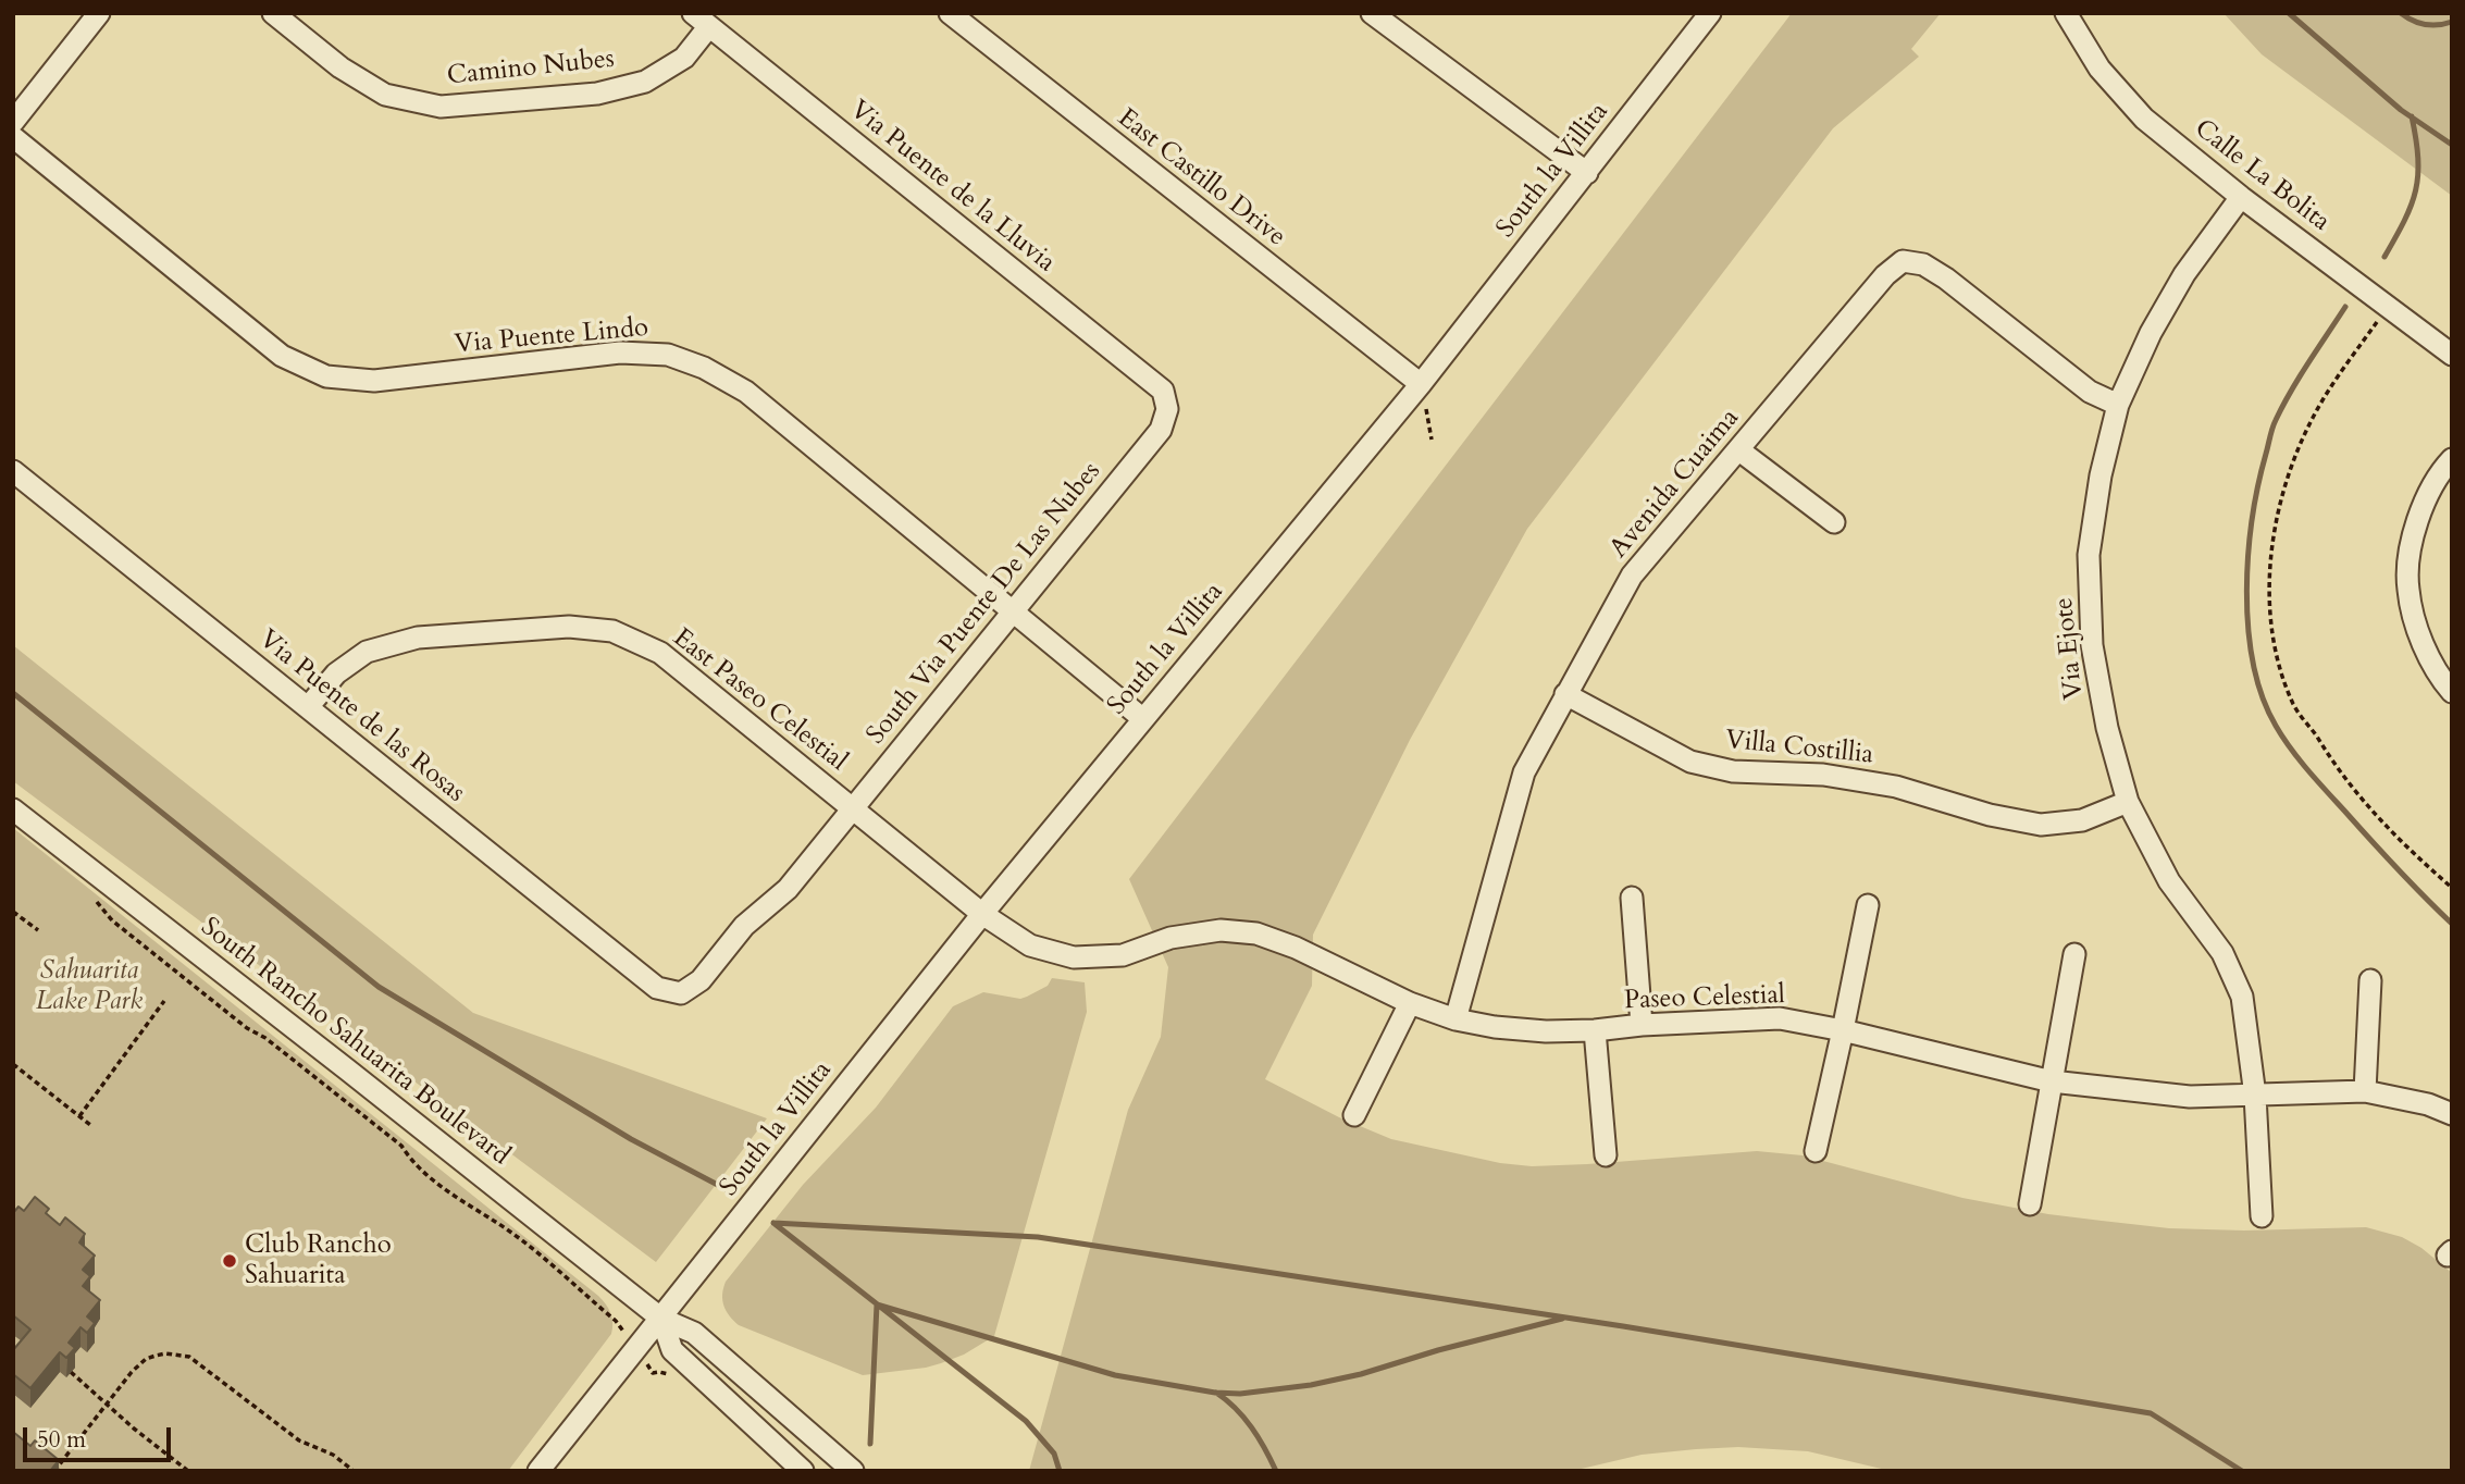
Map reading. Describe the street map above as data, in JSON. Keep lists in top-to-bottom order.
{
  "streets": {
    "street": [
      "Camino Nubes",
      "South la Villita",
      "Calle La Bolita",
      "East Castillo Drive",
      "Via Puente de la Lluvia",
      "Via Puente Lindo",
      "Avenida Cuaima",
      "South Via Puente De Las Nubes",
      "Via Ejote",
      "East Paseo Celestial",
      "Via Puente de las Rosas",
      "Villa Costillia",
      "Paseo Celestial",
      "South Rancho Sahuarita Boulevard"
    ]
  },
  "crossings": [
    ["Camino Nubes", "Via Puente de la Lluvia"],
    ["South la Villita", "East Castillo Drive"],
    ["South la Villita", "Via Puente Lindo"],
    ["South la Villita", "East Paseo Celestial"],
    ["South la Villita", "Paseo Celestial"],
    ["South la Villita", "South Rancho Sahuarita Boulevard"],
    ["Calle La Bolita", "Via Ejote"],
    ["Via Puente de la Lluvia", "South Via Puente De Las Nubes"],
    ["Via Puente Lindo", "South Via Puente De Las Nubes"],
    ["Avenida Cuaima", "Via Ejote"],
    ["Avenida Cuaima", "Villa Costillia"],
    ["Avenida Cuaima", "Paseo Celestial"],
    ["South Via Puente De Las Nubes", "East Paseo Celestial"],
    ["South Via Puente De Las Nubes", "Via Puente de las Rosas"],
    ["Via Ejote", "Villa Costillia"],
    ["Via Ejote", "Paseo Celestial"],
    ["East Paseo Celestial", "Via Puente de las Rosas"],
    ["East Paseo Celestial", "Paseo Celestial"]
  ],
  "parks": ["Sahuarita Lake Park"],
  "places": ["Club Rancho Sahuarita"],
  "scale_bar": "50 m"
}
